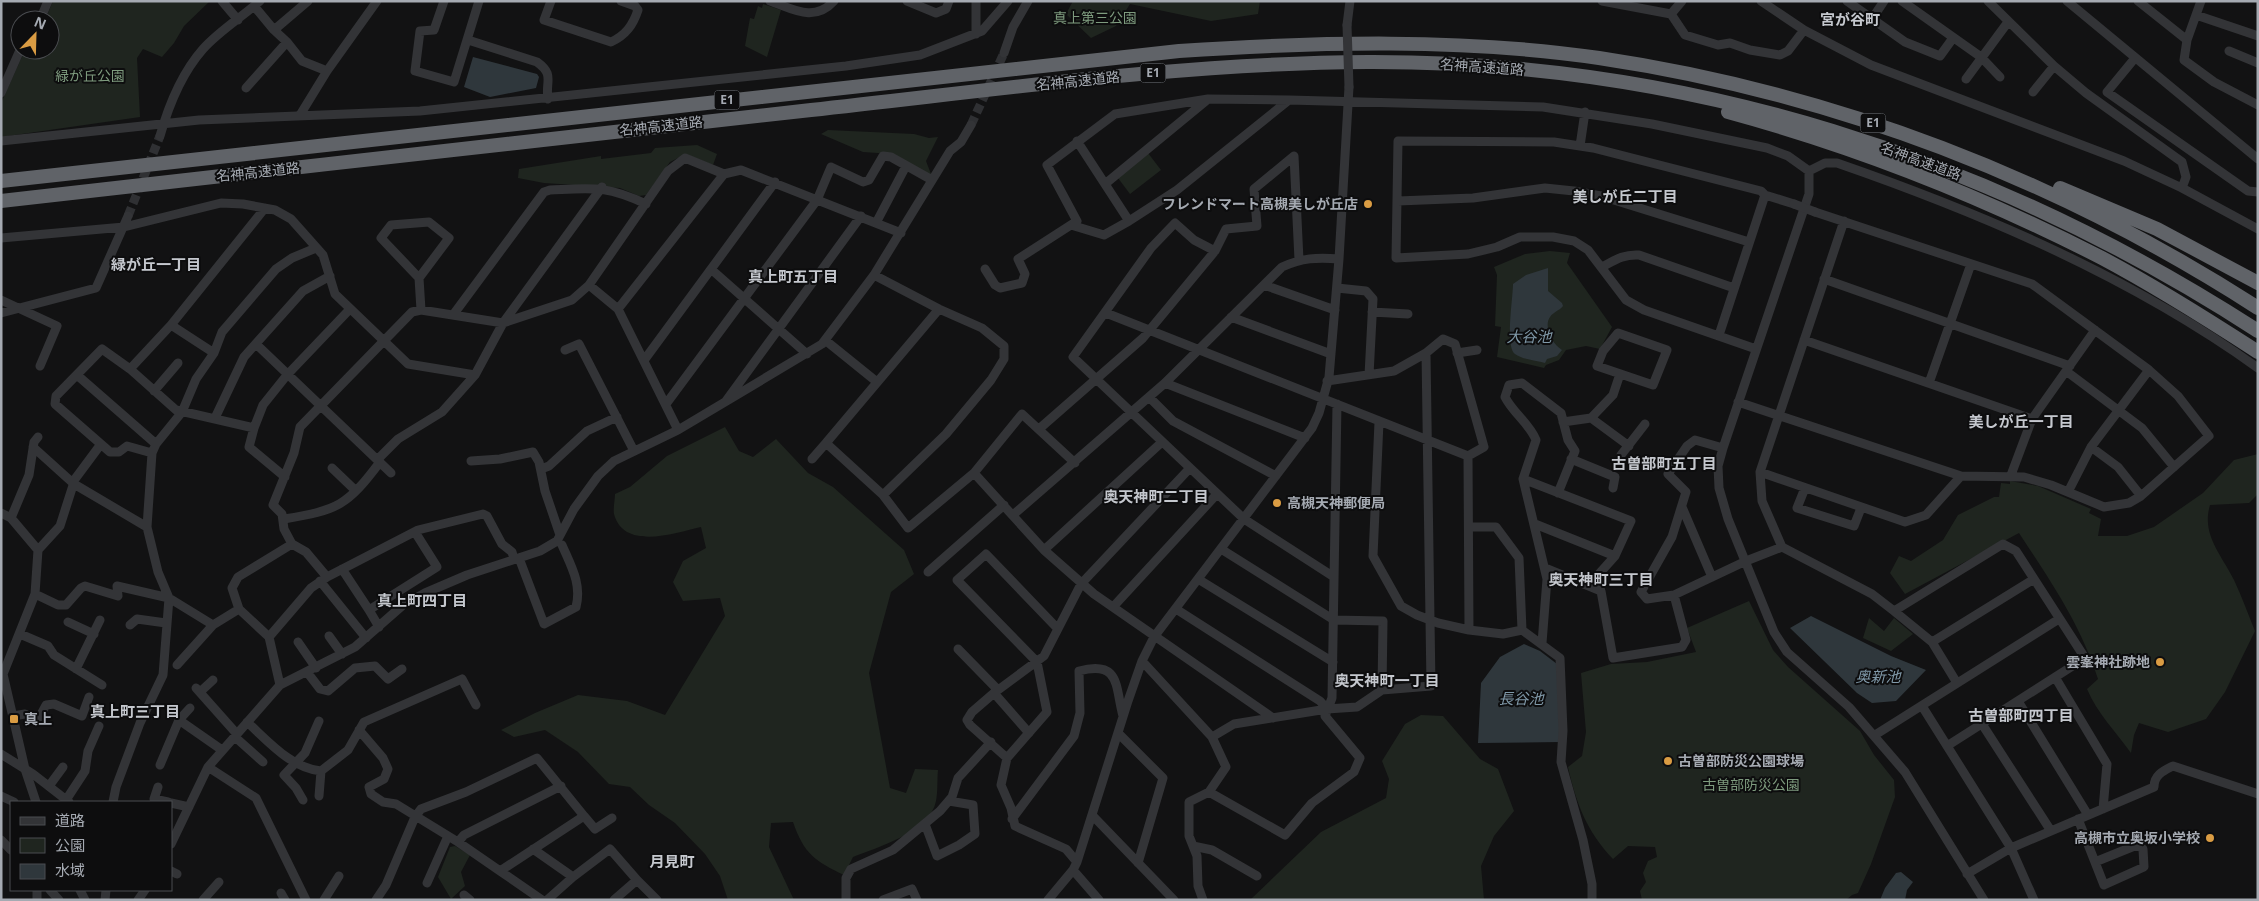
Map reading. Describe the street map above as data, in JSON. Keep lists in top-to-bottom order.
{
  "streets": {
    "highway": ["名神高速道路", "E1"]
  },
  "districts": [
    "宮が谷町",
    "美しが丘二丁目",
    "緑が丘一丁目",
    "真上町五丁目",
    "美しが丘一丁目",
    "古曽部町五丁目",
    "奥天神町二丁目",
    "奥天神町三丁目",
    "真上町四丁目",
    "奥天神町一丁目",
    "真上町三丁目",
    "古曽部町四丁目",
    "月見町"
  ],
  "water": ["大谷池", "奥新池", "長谷池"],
  "parks": ["真上第三公園", "緑が丘公園", "古曽部防災公園"],
  "places": {
    "other": [
      "フレンドマート高槻美しが丘店",
      "高槻天神郵便局",
      "雲峯神社跡地",
      "古曽部防災公園球場",
      "高槻市立奥坂小学校"
    ],
    "transit": ["真上"]
  },
  "legend": ["道路", "公園", "水域"],
  "north": "top right"
}
